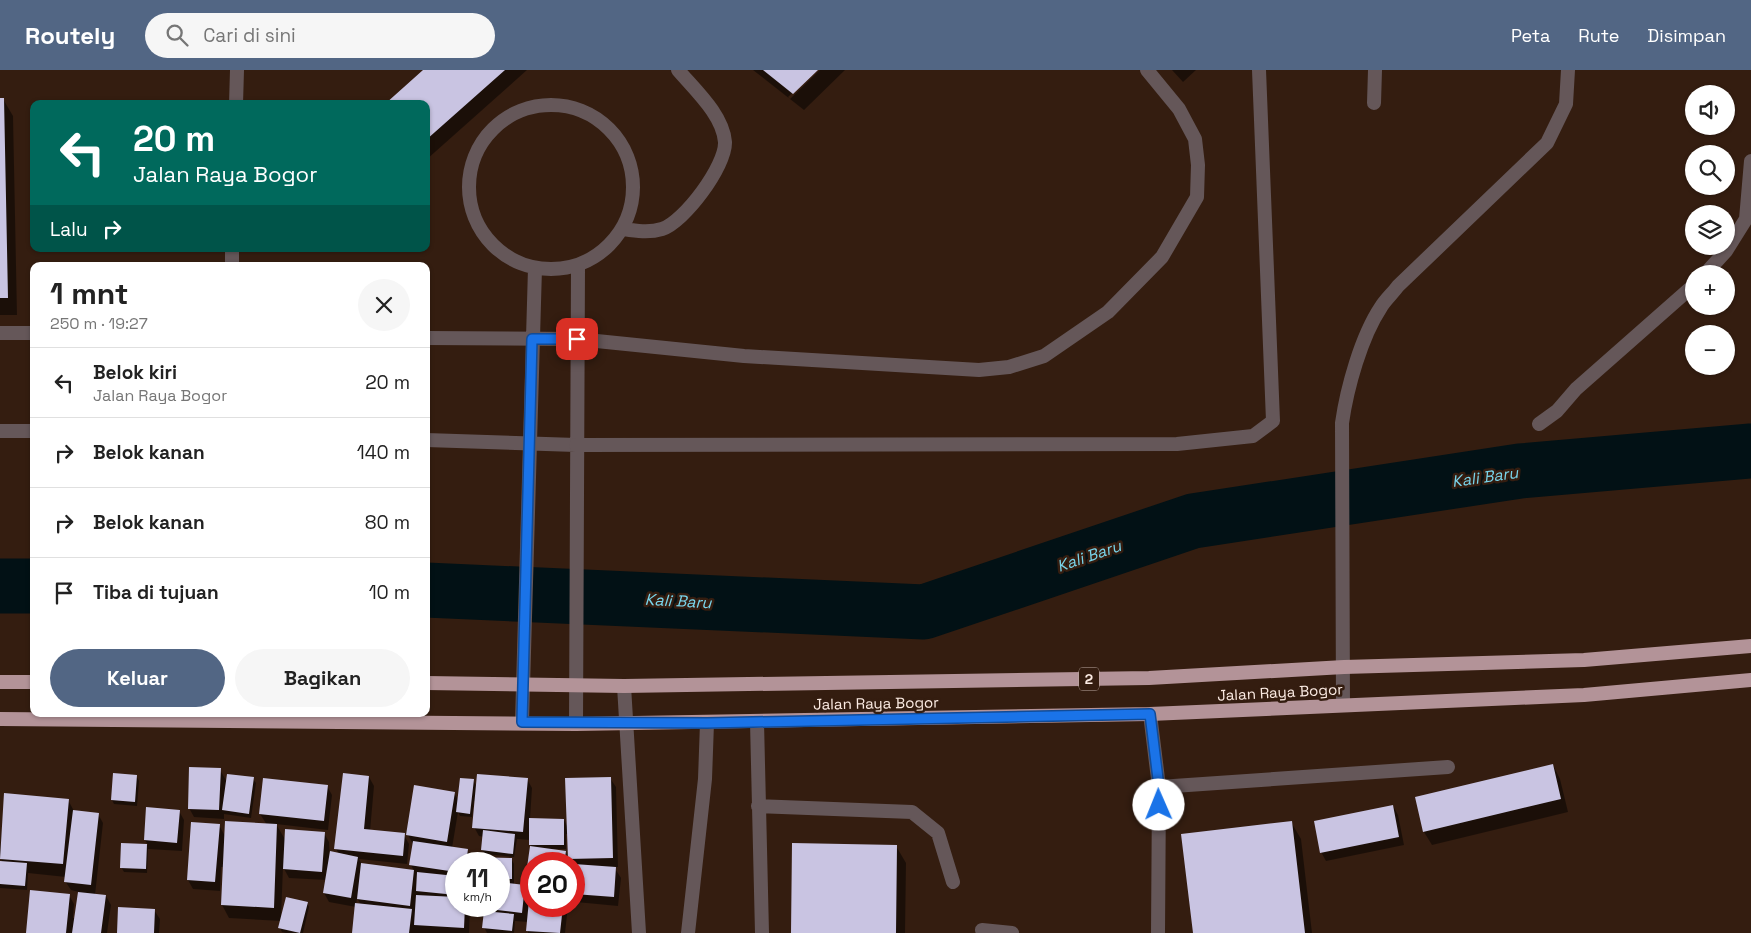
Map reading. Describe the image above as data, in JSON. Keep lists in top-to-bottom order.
{
  "streets": {
    "highway": ["2", "Jalan Raya Bogor"]
  },
  "water": ["Kali Baru"],
  "page": {
    "header": "Routely",
    "search": "Cari di sini",
    "nav": ["Peta", "Rute", "Disimpan"],
    "map_buttons": ["+", "−"],
    "turn": ["20 m", "Jalan Raya Bogor"],
    "then": "Lalu",
    "heading": ["1 mnt", "250 m · 19:27"],
    "list": [
      {
        "name": "Belok kiri",
        "note": "Jalan Raya Bogor",
        "value": "20 m"
      },
      {
        "name": "Belok kanan",
        "value": "140 m"
      },
      {
        "name": "Belok kanan",
        "value": "80 m"
      },
      {
        "name": "Tiba di tujuan",
        "value": "10 m"
      }
    ],
    "buttons": ["Keluar", "Bagikan"],
    "speed": "11 km/h",
    "limit": "20"
  }
}
